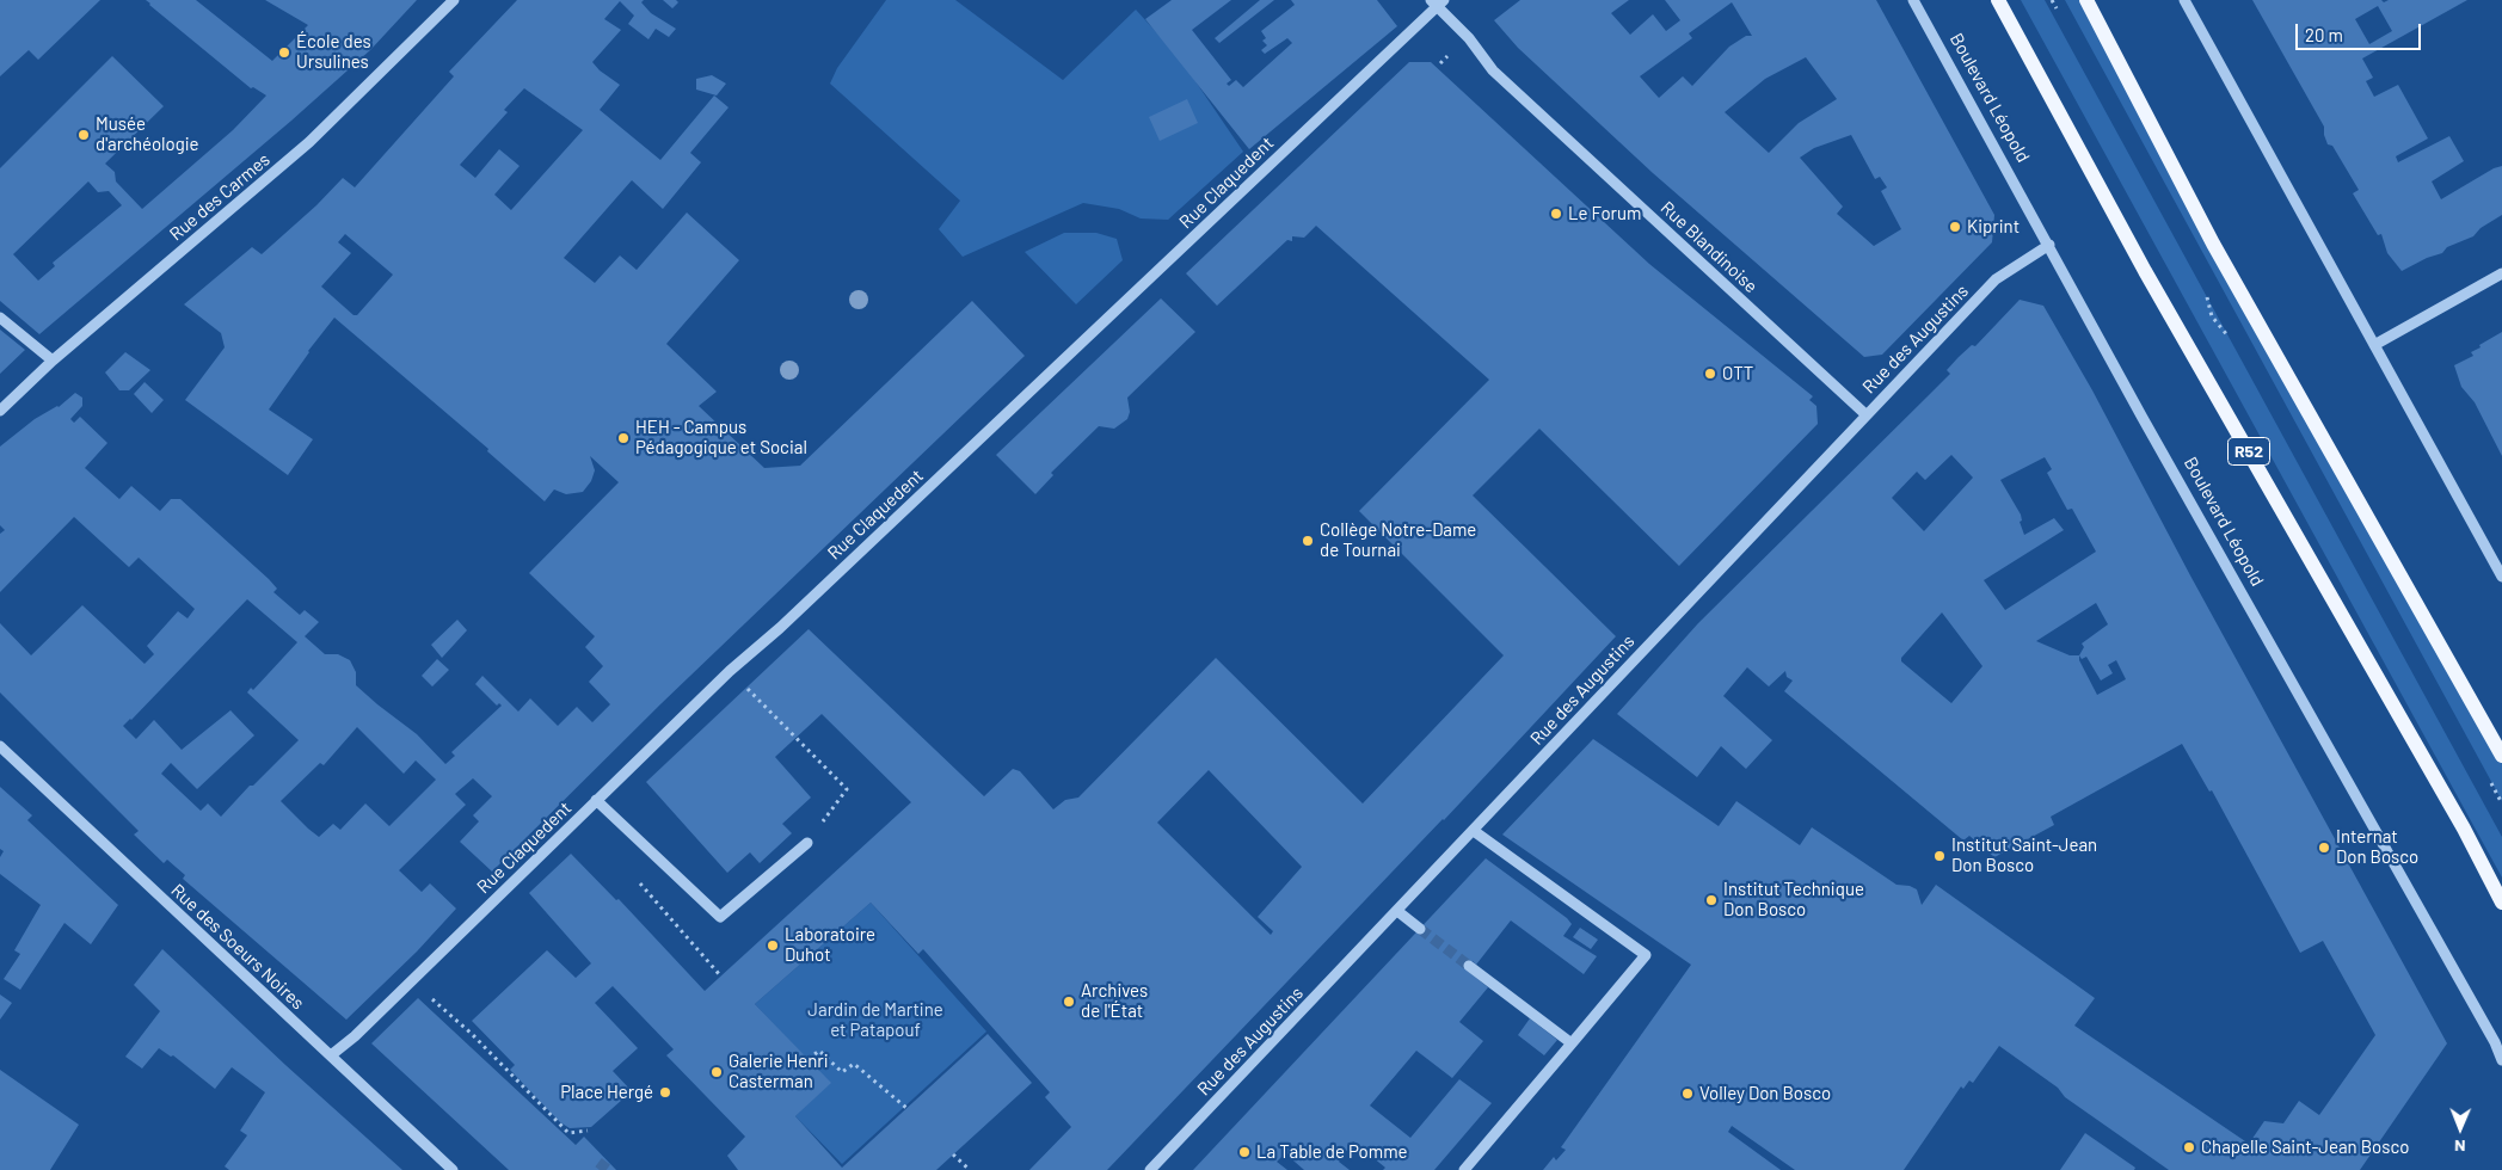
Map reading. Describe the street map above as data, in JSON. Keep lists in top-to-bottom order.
{
  "streets": {
    "main road": ["R52"],
    "street": [
      "Boulevard Léopold",
      "Rue Claquedent",
      "Rue des Carmes",
      "Rue Blandinoise",
      "Rue des Augustins",
      "Rue des Soeurs Noires"
    ]
  },
  "crossings": [
    ["Boulevard Léopold", "Rue des Augustins"],
    ["Rue Claquedent", "Rue Blandinoise"],
    ["Rue Claquedent", "Rue des Soeurs Noires"],
    ["Rue Blandinoise", "Rue des Augustins"]
  ],
  "parks": ["Jardin de Martine et Patapouf"],
  "places": [
    "École des Ursulines",
    "Musée d'archéologie",
    "Le Forum",
    "Kiprint",
    "OTT",
    "HEH - Campus Pédagogique et Social",
    "Collège Notre-Dame de Tournai",
    "Internat Don Bosco",
    "Institut Saint-Jean Don Bosco",
    "Institut Technique Don Bosco",
    "Laboratoire Duhot",
    "Archives de l'État",
    "Galerie Henri Casterman",
    "Place Hergé",
    "Volley Don Bosco",
    "Chapelle Saint-Jean Bosco",
    "La Table de Pomme"
  ],
  "scale_bar": "20 m",
  "north": "bottom"
}
